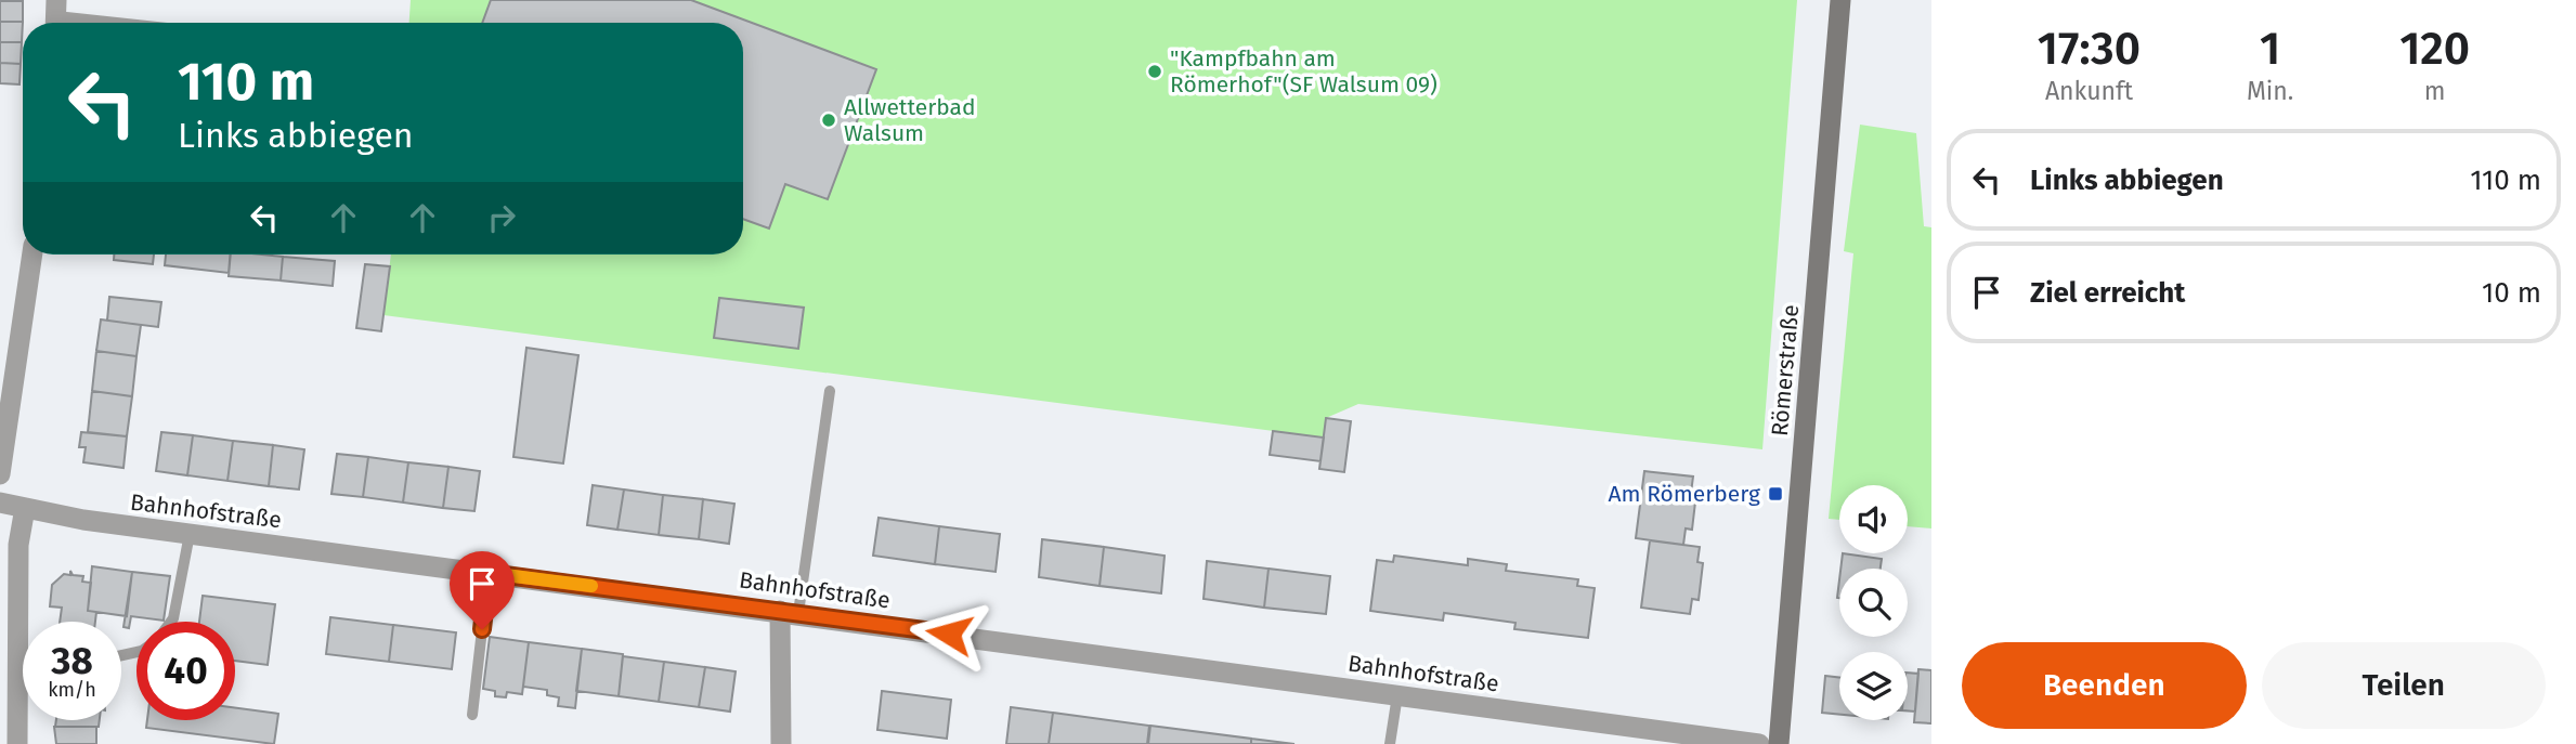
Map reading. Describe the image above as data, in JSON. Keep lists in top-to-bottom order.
{
  "streets": {
    "main road": ["Römerstraße"],
    "street": ["Bahnhofstraße"]
  },
  "places": {
    "other": ["\"Kampfbahn am Römerhof\"(SF Walsum 09)", "Allwetterbad Walsum"],
    "transit": ["Am Römerberg"]
  },
  "page": {
    "eta": [
      "17:30",
      "Ankunft",
      "1",
      "Min.",
      "120",
      "m"
    ],
    "turn": ["110 m", "Links abbiegen"],
    "list": [
      {
        "name": "Links abbiegen",
        "value": "110 m"
      },
      {
        "name": "Ziel erreicht",
        "value": "10 m"
      }
    ],
    "speed": "38 km/h",
    "limit": "40",
    "buttons": ["Beenden", "Teilen"]
  }
}
